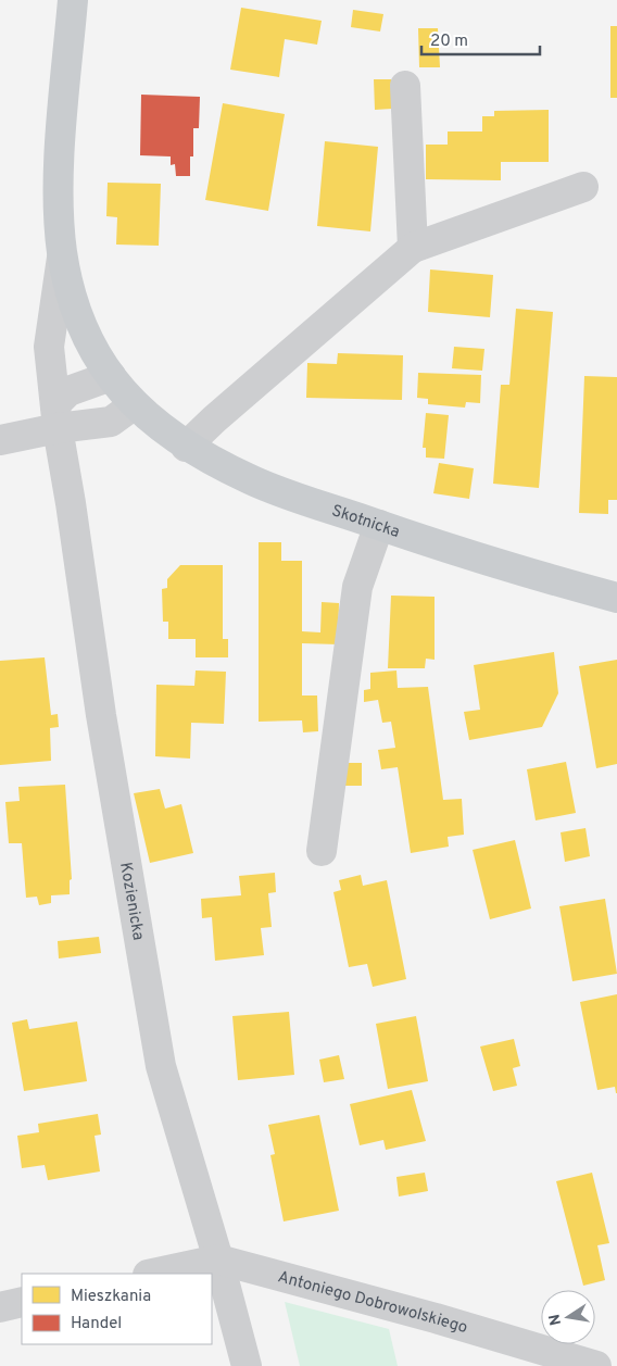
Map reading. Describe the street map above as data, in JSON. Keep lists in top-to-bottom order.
{
  "streets": {
    "main road": ["Skotnicka"],
    "street": ["Kozienicka", "Antoniego Dobrowolskiego"]
  },
  "crossings": [
    ["Kozienicka", "Antoniego Dobrowolskiego"]
  ],
  "legend": ["Mieszkania", "Handel"],
  "scale_bar": "20 m",
  "north": "left"
}
